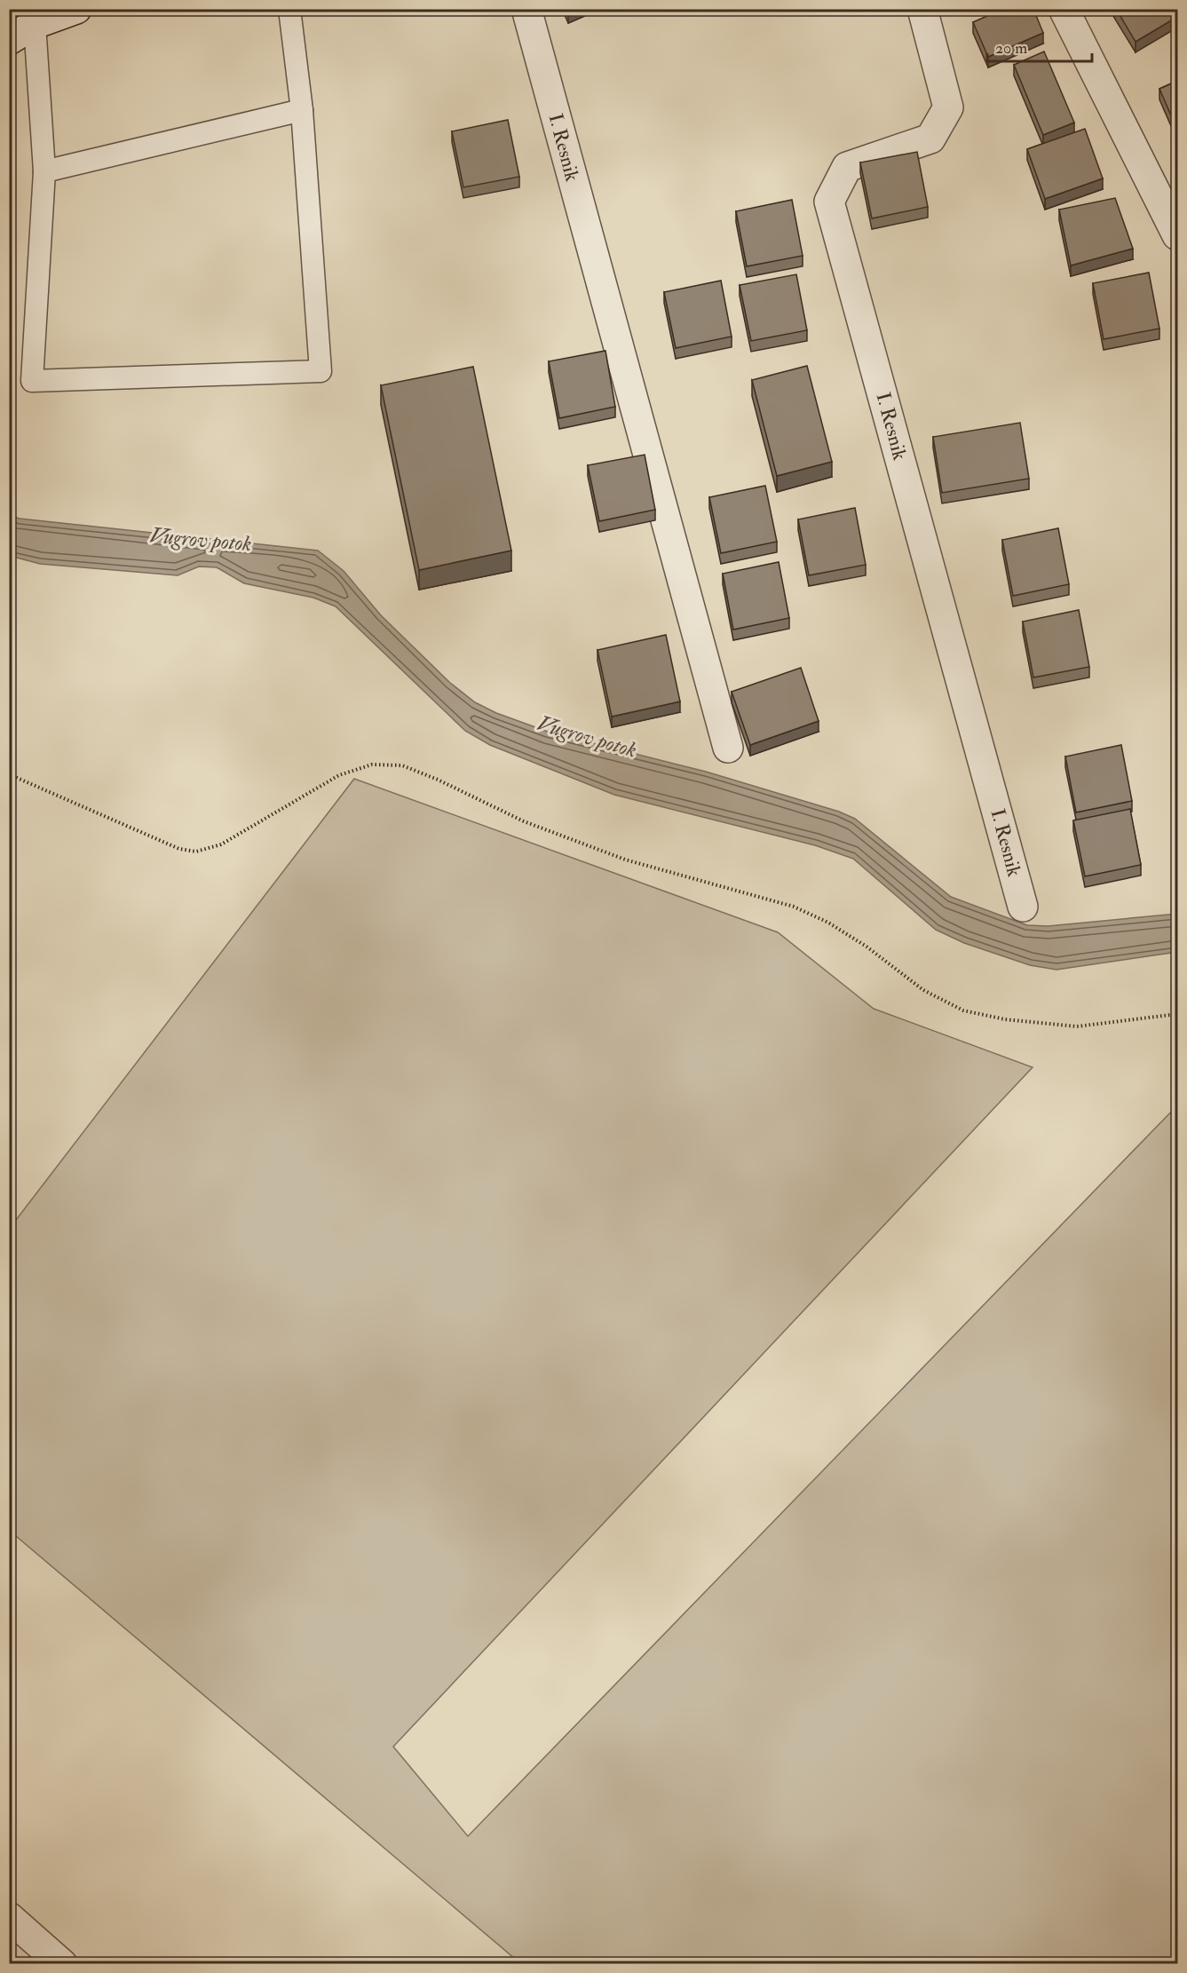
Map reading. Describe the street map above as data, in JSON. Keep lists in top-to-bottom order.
{
  "streets": {
    "street": ["I. Resnik"]
  },
  "water": ["Vugrov potok"],
  "scale_bar": "20 m"
}
